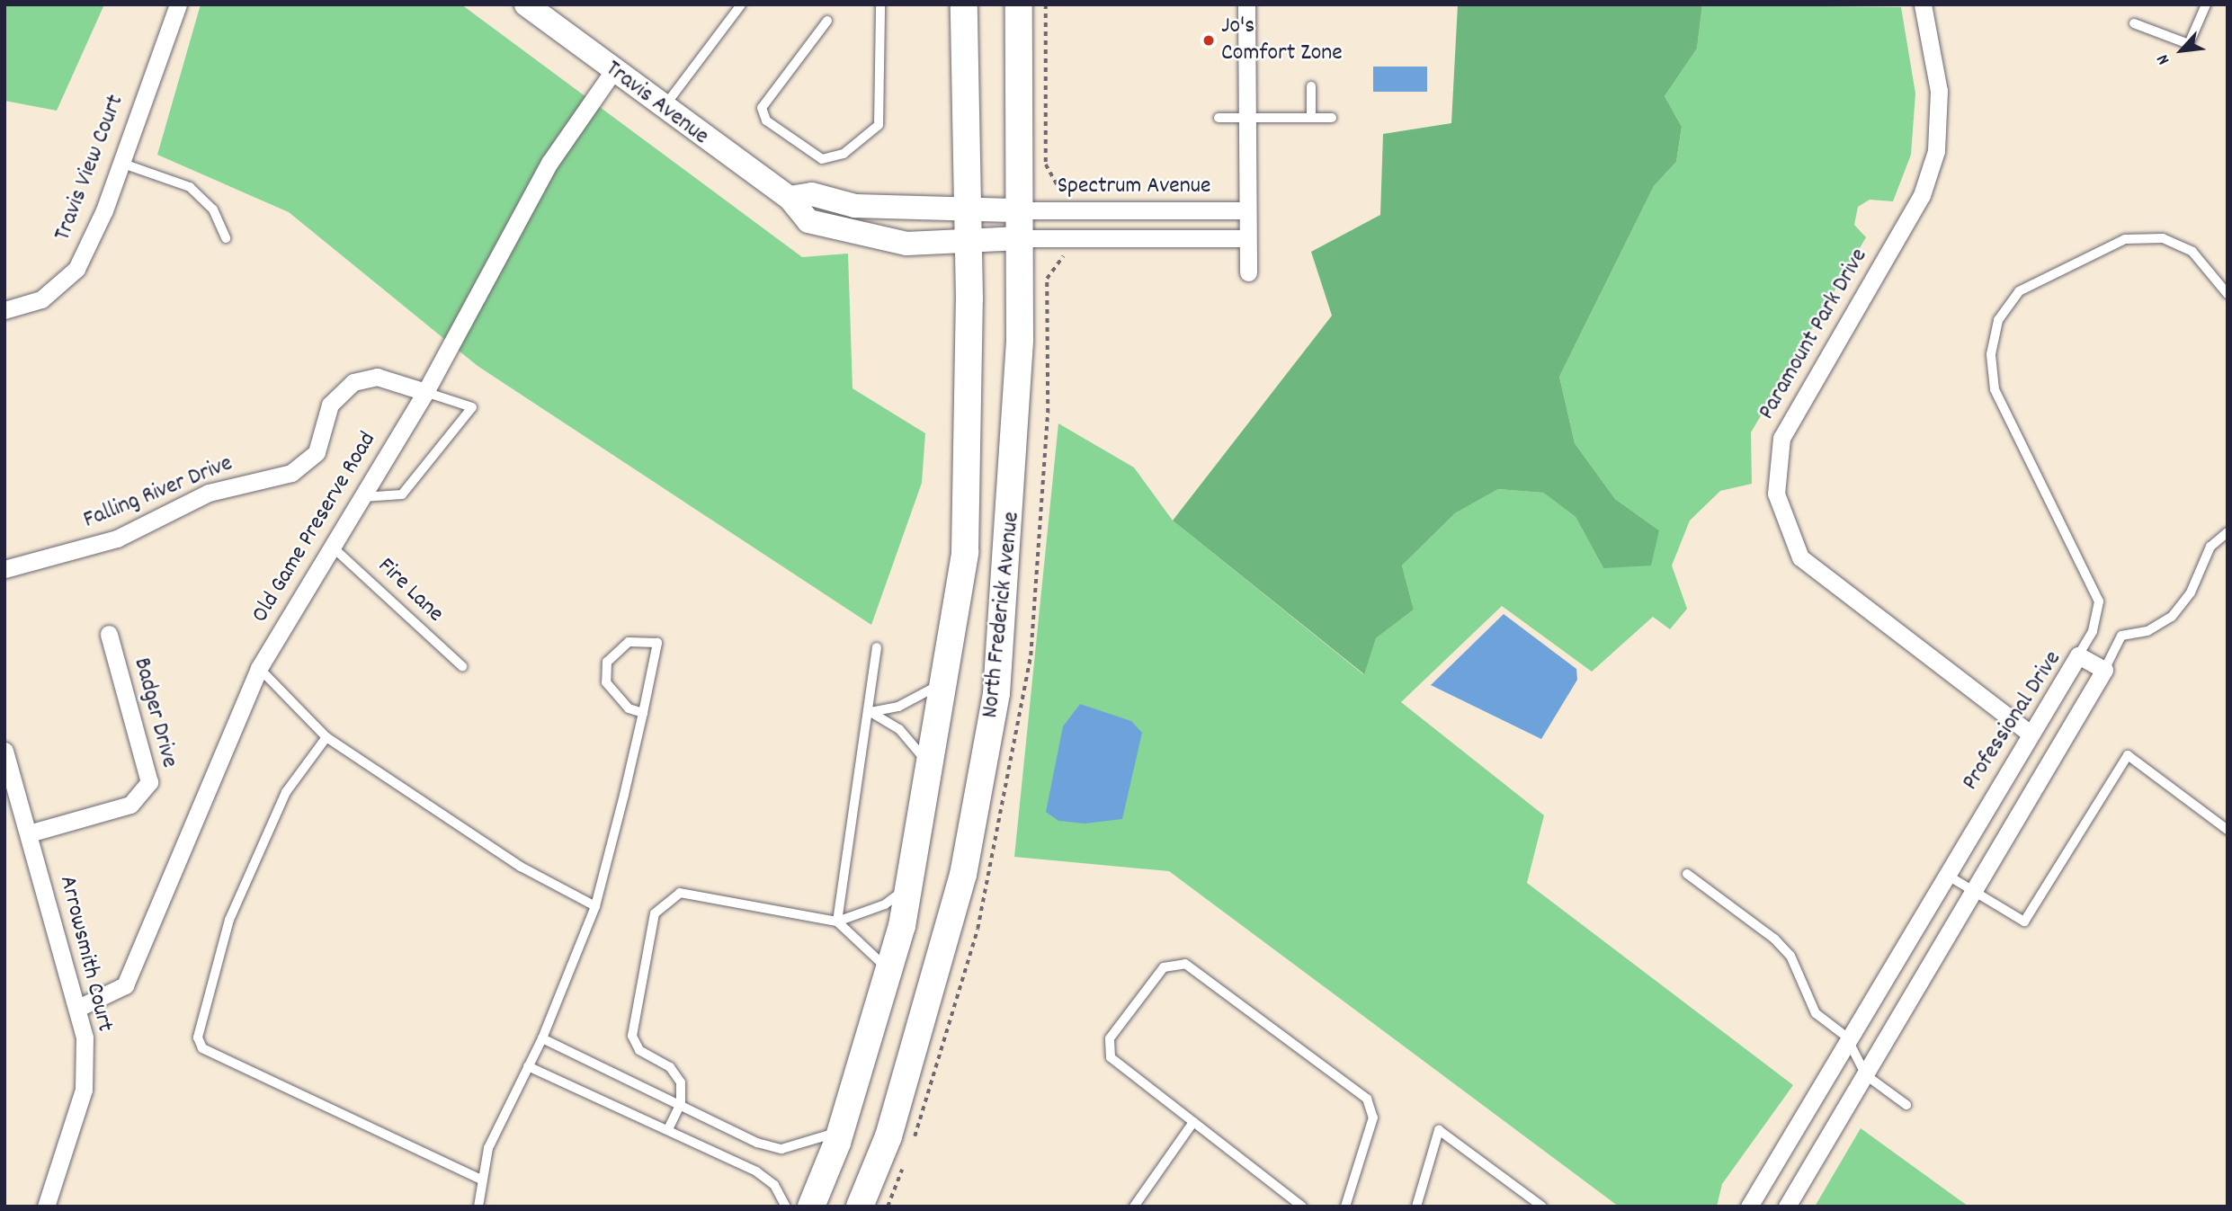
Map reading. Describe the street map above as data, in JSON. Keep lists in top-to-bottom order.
{
  "streets": {
    "main road": ["North Frederick Avenue"],
    "street": [
      "Travis Avenue",
      "Travis View Court",
      "Spectrum Avenue",
      "Paramount Park Drive",
      "Falling River Drive",
      "Old Game Preserve Road",
      "Badger Drive",
      "Professional Drive",
      "Arrowsmith Court"
    ],
    "lane": ["Fire Lane"]
  },
  "crossings": [
    ["Travis Avenue", "Old Game Preserve Road"],
    ["Travis Avenue", "North Frederick Avenue"],
    ["Spectrum Avenue", "North Frederick Avenue"],
    ["Paramount Park Drive", "Professional Drive"],
    ["Falling River Drive", "Old Game Preserve Road"],
    ["Old Game Preserve Road", "Fire Lane"],
    ["Old Game Preserve Road", "Arrowsmith Court"],
    ["Badger Drive", "Arrowsmith Court"]
  ],
  "places": ["Jo's Comfort Zone"],
  "north": "bottom left"
}
